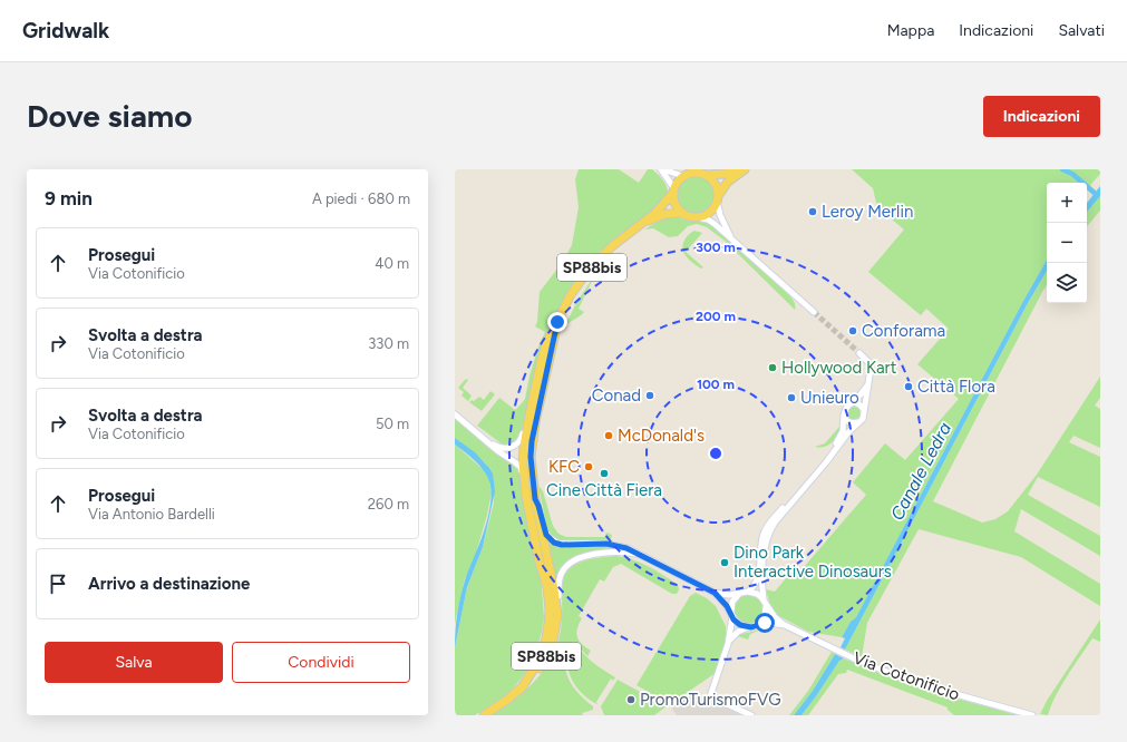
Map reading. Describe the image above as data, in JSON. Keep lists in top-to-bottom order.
{
  "streets": {
    "main road": ["SP88bis"],
    "street": ["Via Cotonificio"]
  },
  "water": ["Canale Ledra"],
  "places": [
    "Leroy Merlin",
    "Conforama",
    "Hollywood Kart",
    "Città Flora",
    "Conad",
    "Unieuro",
    "McDonald's",
    "KFC",
    "Cine Città Fiera",
    "Dino Park Interactive Dinosaurs",
    "PromoTurismoFVG"
  ],
  "page": {
    "header": "Gridwalk",
    "nav": ["Mappa", "Indicazioni", "Salvati"],
    "buttons": [
      "Indicazioni",
      ["Salva", "Condividi"]
    ],
    "title": "Dove siamo",
    "heading": ["9 min", "A piedi · 680 m"],
    "map_buttons": ["+", "−"],
    "list": [
      ["Prosegui", "Via Cotonificio", "40 m"],
      ["Svolta a destra", "Via Cotonificio", "330 m"],
      ["Svolta a destra", "Via Cotonificio", "50 m"],
      ["Prosegui", "Via Antonio Bardelli", "260 m"],
      "Arrivo a destinazione"
    ]
  },
  "rings": ["300 m", "200 m", "100 m"]
}
